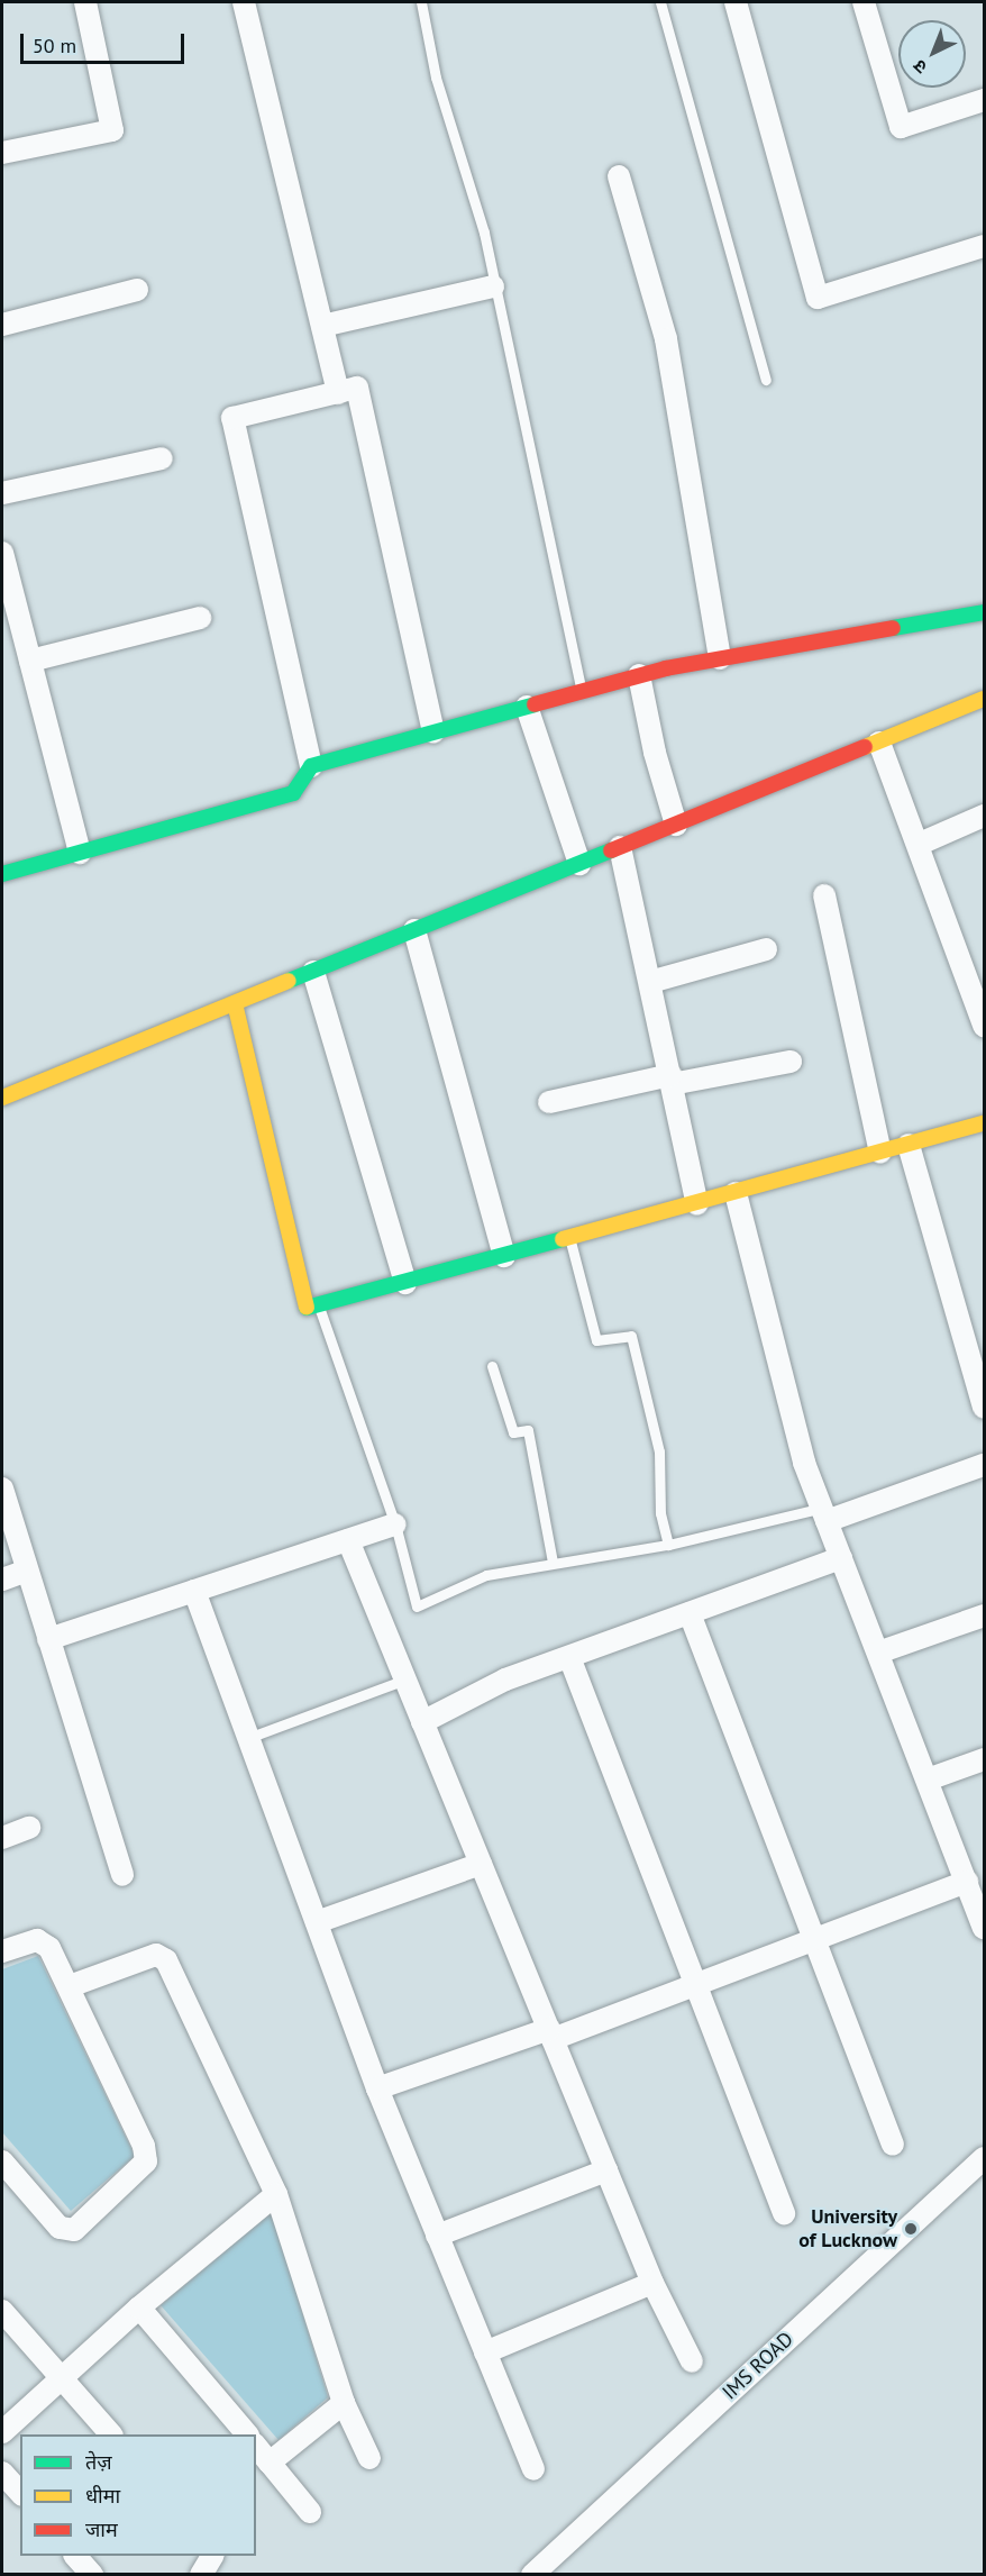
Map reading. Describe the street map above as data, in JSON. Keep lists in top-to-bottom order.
{
  "streets": {
    "street": ["IMS ROAD"]
  },
  "places": ["University of Lucknow"],
  "legend": ["तेज़", "धीमा", "जाम"],
  "scale_bar": "50 m",
  "north": "bottom left"
}
